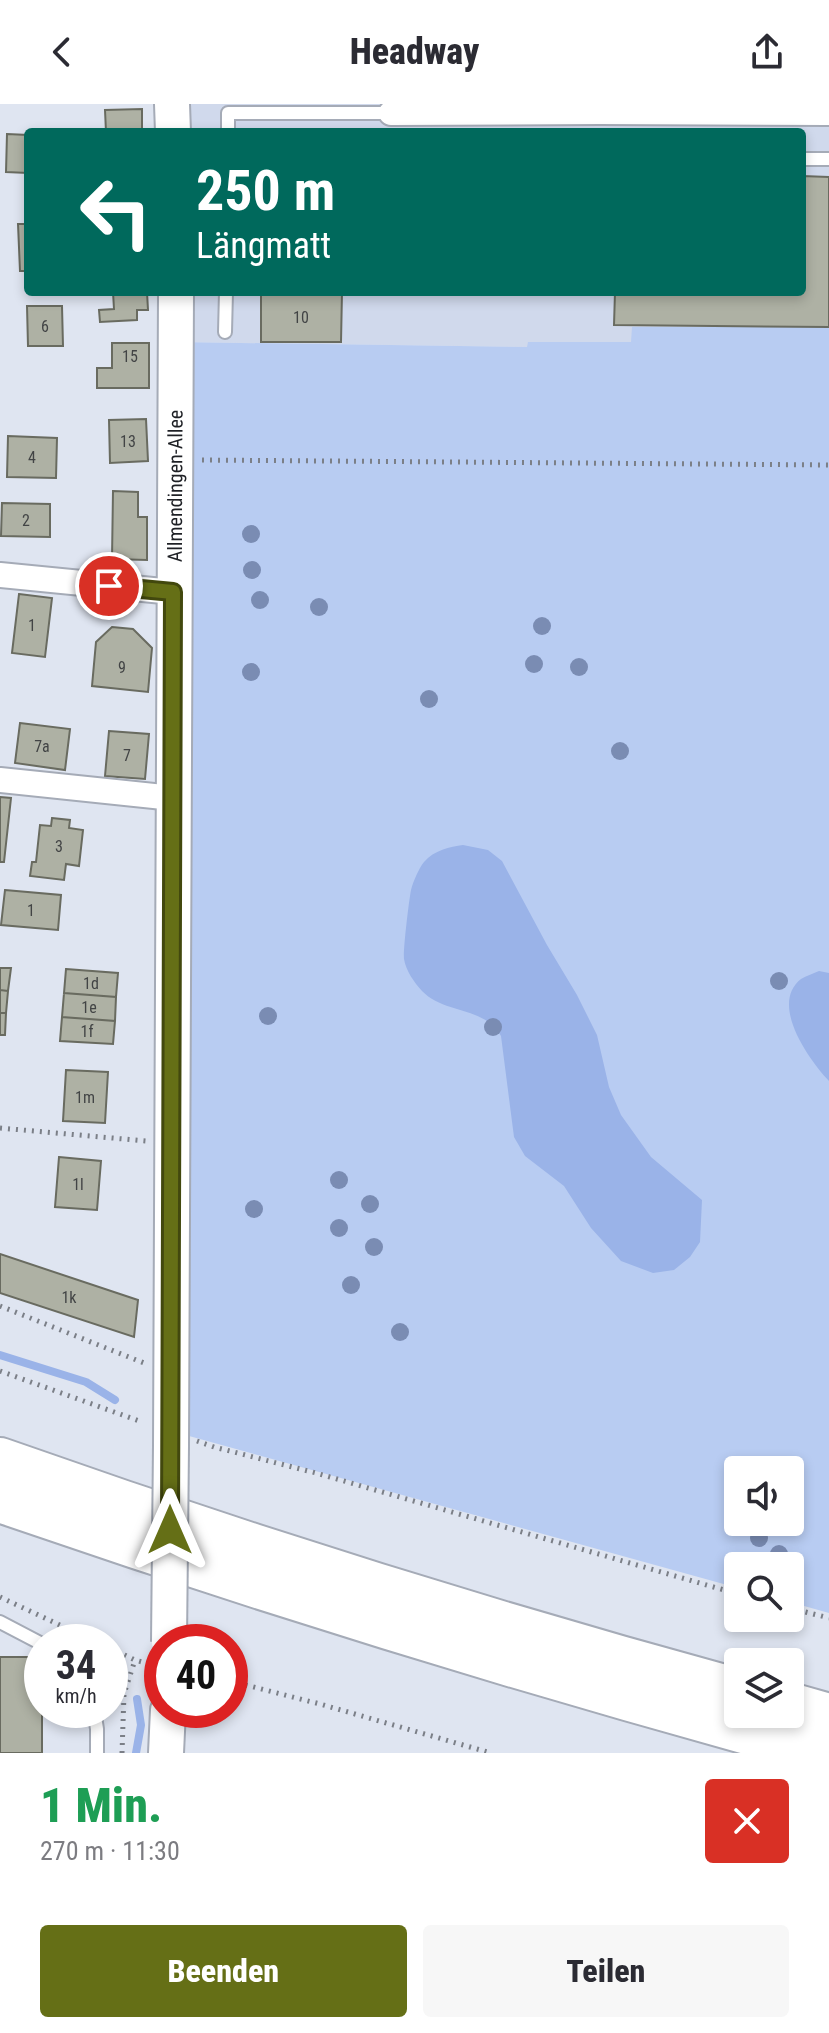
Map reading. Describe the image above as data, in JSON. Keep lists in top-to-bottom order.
{
  "streets": {
    "street": ["Allmendingen-Allee"]
  },
  "house_numbers": [
    "10",
    "6",
    "15",
    "13",
    "4",
    "2",
    "1",
    "9",
    "7a",
    "7",
    "3",
    "1",
    "1d",
    "1e",
    "1f",
    "1m",
    "1l",
    "1k"
  ],
  "page": {
    "header": "Headway",
    "turn": ["250 m", "Längmatt"],
    "speed": "34 km/h",
    "limit": "40",
    "heading": ["1 Min.", "270 m · 11:30"],
    "buttons": ["Beenden", "Teilen"]
  }
}
